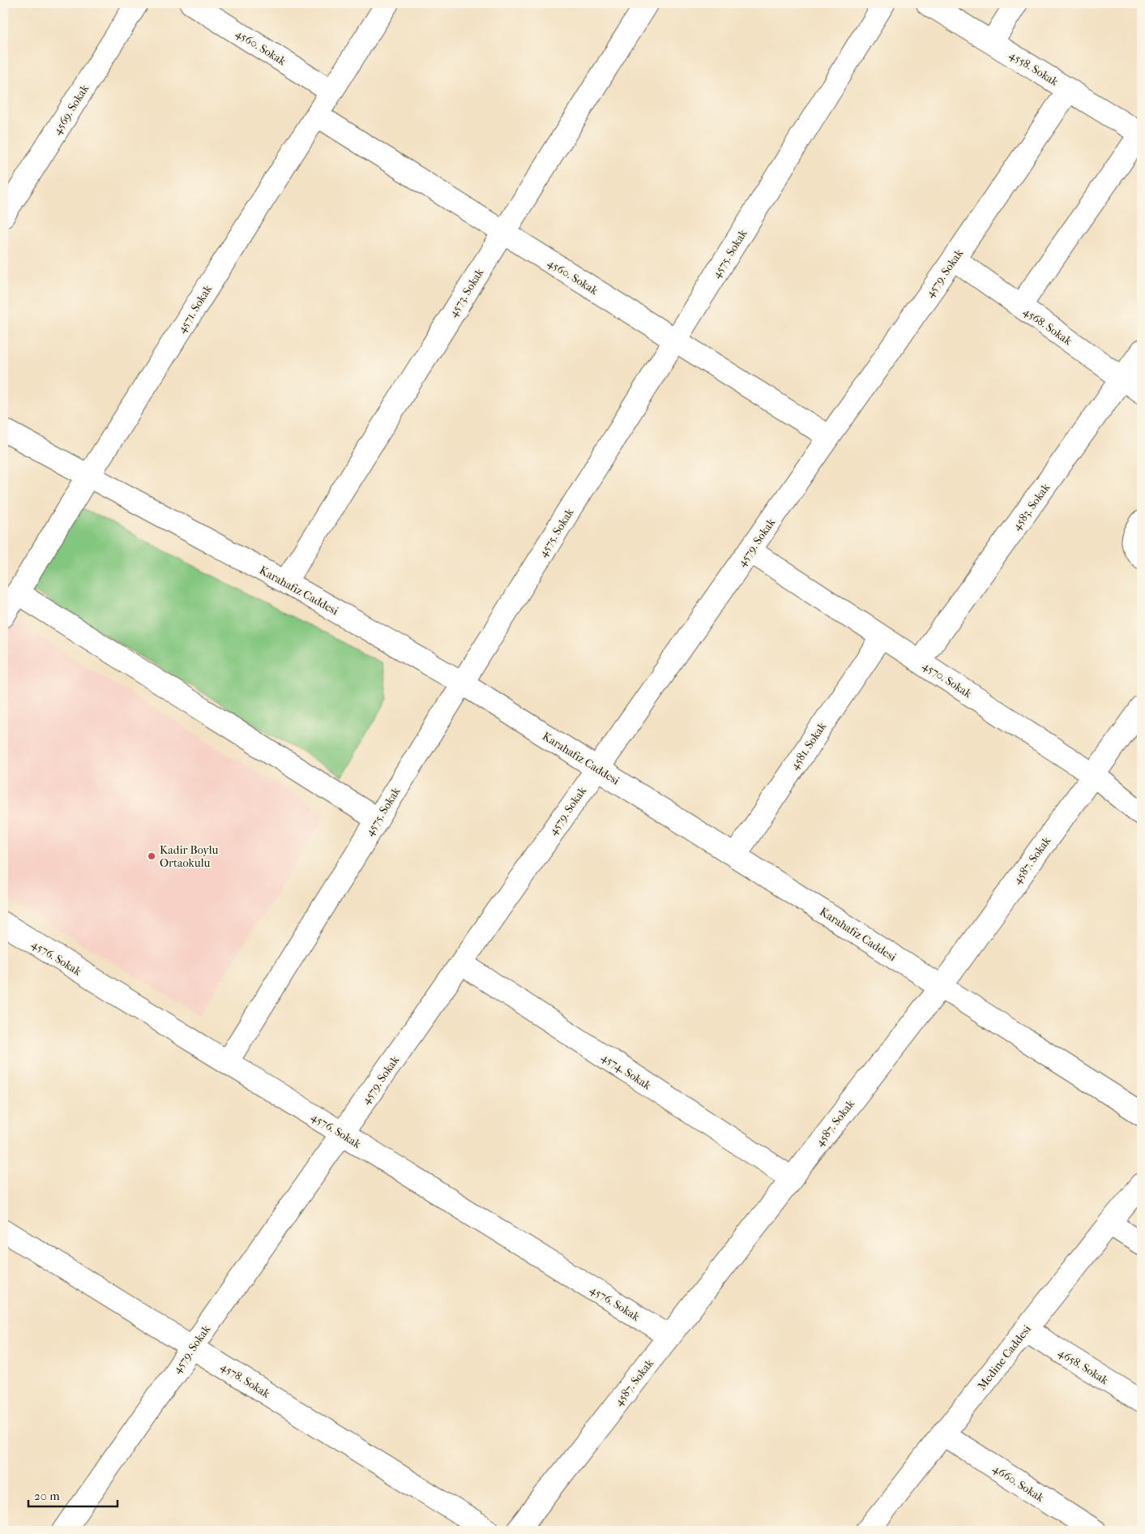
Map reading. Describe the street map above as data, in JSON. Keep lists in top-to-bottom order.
{
  "streets": {
    "street": [
      "4560. Sokak",
      "4558. Sokak",
      "4569. Sokak",
      "4575. Sokak",
      "4579. Sokak",
      "4573. Sokak",
      "4571. Sokak",
      "4568. Sokak",
      "4583. Sokak",
      "Karahafız Caddesi",
      "4570. Sokak",
      "4581. Sokak",
      "4587. Sokak",
      "4576. Sokak",
      "4574. Sokak",
      "Medine Caddesi",
      "4658. Sokak",
      "4578. Sokak",
      "4660. Sokak"
    ]
  },
  "crossings": [
    ["4560. Sokak", "4575. Sokak"],
    ["4560. Sokak", "4579. Sokak"],
    ["4560. Sokak", "4573. Sokak"],
    ["4560. Sokak", "4571. Sokak"],
    ["4558. Sokak", "4579. Sokak"],
    ["4575. Sokak", "Karahafız Caddesi"],
    ["4575. Sokak", "4576. Sokak"],
    ["4579. Sokak", "4568. Sokak"],
    ["4579. Sokak", "Karahafız Caddesi"],
    ["4579. Sokak", "4570. Sokak"],
    ["4579. Sokak", "4576. Sokak"],
    ["4579. Sokak", "4574. Sokak"],
    ["4579. Sokak", "4578. Sokak"],
    ["4573. Sokak", "Karahafız Caddesi"],
    ["4571. Sokak", "Karahafız Caddesi"],
    ["4568. Sokak", "4583. Sokak"],
    ["4583. Sokak", "4570. Sokak"],
    ["Karahafız Caddesi", "4581. Sokak"],
    ["Karahafız Caddesi", "4587. Sokak"],
    ["4570. Sokak", "4581. Sokak"],
    ["4570. Sokak", "4587. Sokak"],
    ["4587. Sokak", "4576. Sokak"],
    ["4587. Sokak", "4574. Sokak"],
    ["Medine Caddesi", "4658. Sokak"],
    ["Medine Caddesi", "4660. Sokak"]
  ],
  "places": ["Kadir Boylu Ortaokulu"],
  "scale_bar": "20 m"
}
